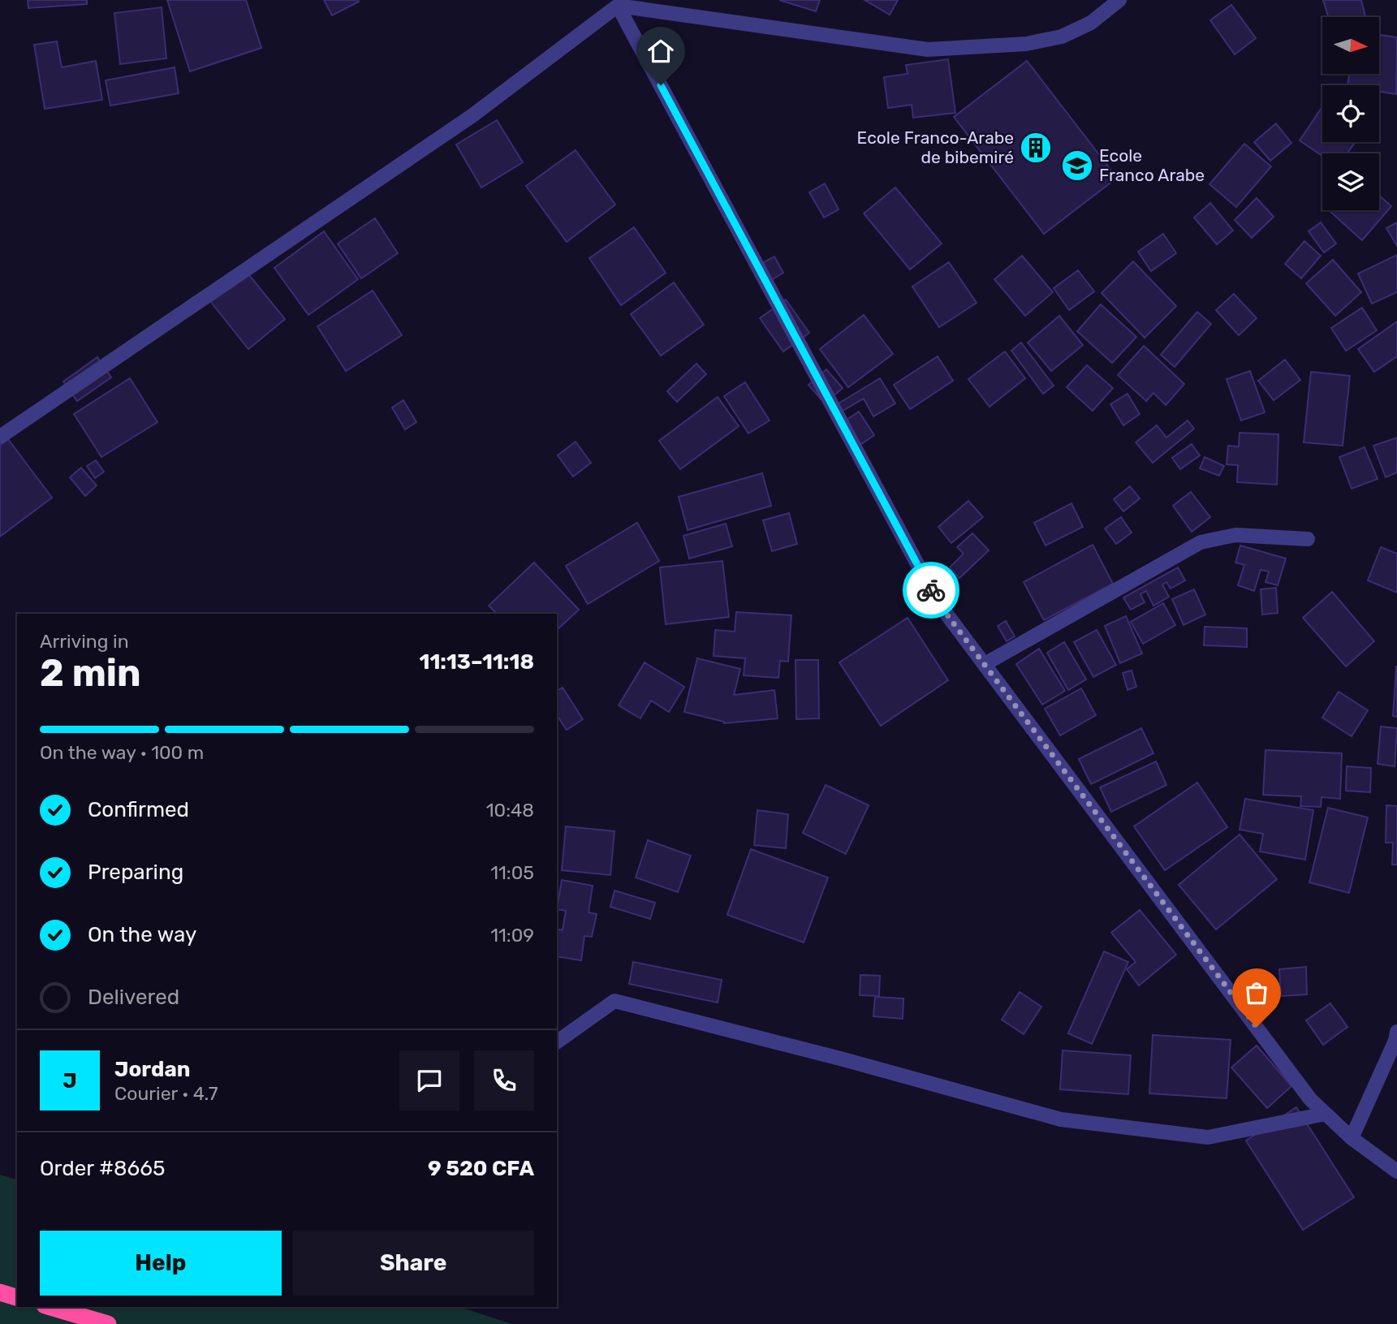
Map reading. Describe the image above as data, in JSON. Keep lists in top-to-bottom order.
{
  "places": {
    "building": ["Ecole Franco-Arabe de bibemiré"],
    "school or university": ["Ecole Franco Arabe"]
  },
  "north": "right",
  "page": {
    "heading": ["2 min", "Arriving in", "11:13–11:18"],
    "panel": [
      "Jordan",
      "Courier · 4.7",
      "Order #8665",
      "9 520 CFA"
    ],
    "bar": "On the way · 100 m",
    "list": [
      ["Confirmed", "10:48"],
      ["Preparing", "11:05"],
      ["On the way", "11:09"],
      "Delivered"
    ],
    "round": "J",
    "buttons": ["Help", "Share"]
  }
}
